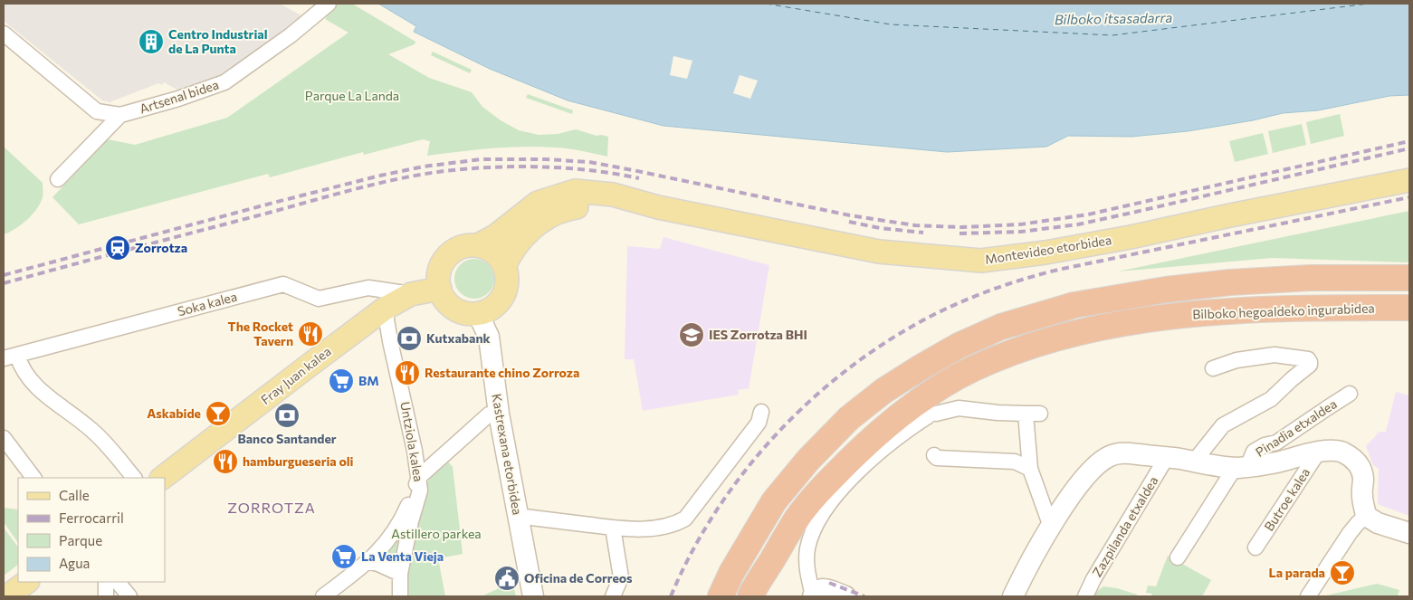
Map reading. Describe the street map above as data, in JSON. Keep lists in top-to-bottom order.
{
  "streets": {
    "highway": ["Bilboko hegoaldeko ingurabidea"],
    "main road": ["Montevideo etorbidea", "Fray Juan kalea"],
    "street": [
      "Artsenal bidea",
      "Soka kalea",
      "Pinadia etxaldea",
      "Untziola kalea",
      "Kastrexana etorbidea",
      "Butroe kalea",
      "Zazpilanda etxaldea"
    ]
  },
  "crossings": [
    ["Montevideo etorbidea", "Fray Juan kalea"],
    ["Montevideo etorbidea", "Kastrexana etorbidea"],
    ["Soka kalea", "Fray Juan kalea"],
    ["Fray Juan kalea", "Untziola kalea"],
    ["Fray Juan kalea", "Kastrexana etorbidea"]
  ],
  "districts": ["ZORROTZA"],
  "water": ["Bilboko itsasadarra"],
  "parks": ["Parque La Landa", "Astillero parkea"],
  "places": {
    "building": ["Centro Industrial de La Punta"],
    "station": ["Zorrotza"],
    "restaurant": ["The Rocket Tavern", "Restaurante chino Zorroza", "hamburgueseria oli"],
    "school or university": ["IES Zorrotza BHI"],
    "bank": ["Kutxabank", "Banco Santander"],
    "supermarket": ["BM", "La Venta Vieja"],
    "bar": ["Askabide", "La parada"],
    "public building": ["Oficina de Correos"]
  },
  "legend": [
    "Calle",
    "Ferrocarril",
    "Parque",
    "Agua"
  ]
}
